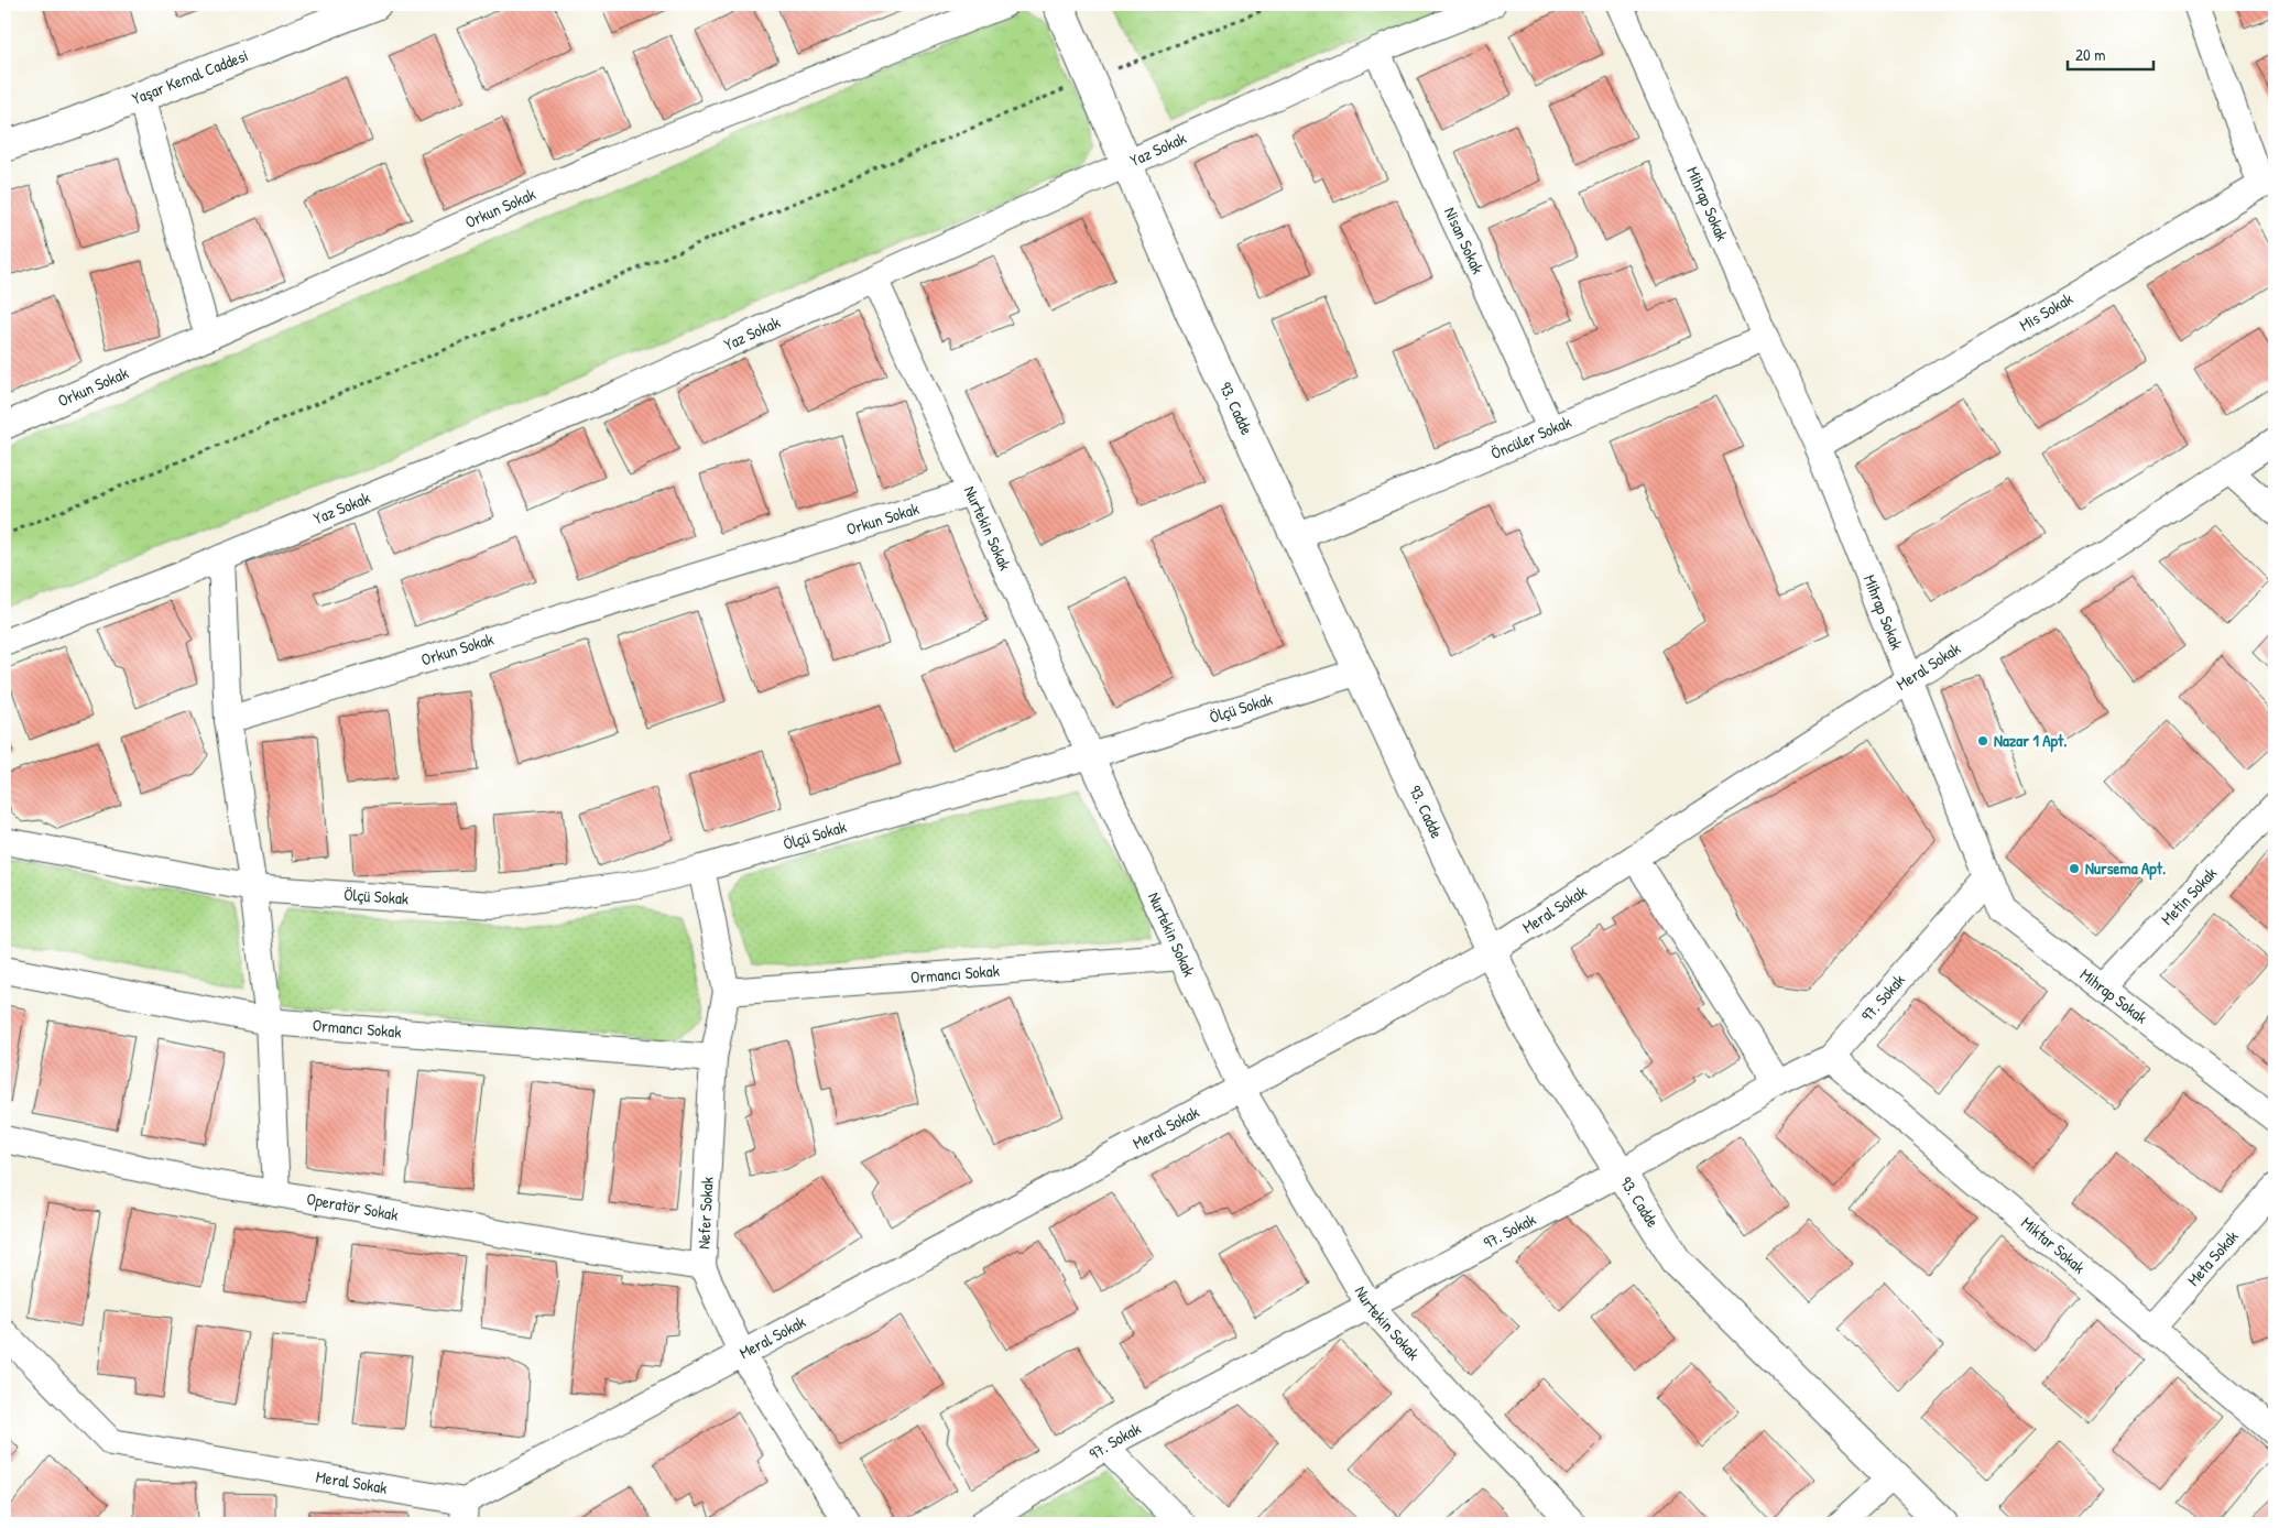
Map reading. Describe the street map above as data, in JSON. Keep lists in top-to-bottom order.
{
  "streets": {
    "main road": ["Yaşar Kemal Caddesi", "93. Cadde"],
    "street": [
      "Yaz Sokak",
      "Mihrap Sokak",
      "Orkun Sokak",
      "Nisan Sokak",
      "Mis Sokak",
      "Öncüler Sokak",
      "Nurtekin Sokak",
      "Meral Sokak",
      "Ölçü Sokak",
      "Metin Sokak",
      "Ormancı Sokak",
      "97. Sokak",
      "Operatör Sokak",
      "Nefer Sokak",
      "Miktar Sokak",
      "Meta Sokak"
    ]
  },
  "crossings": [
    ["Yaz Sokak", "Nisan Sokak"],
    ["Yaz Sokak", "93. Cadde"],
    ["Yaz Sokak", "Nurtekin Sokak"],
    ["Mihrap Sokak", "Mis Sokak"],
    ["Mihrap Sokak", "Öncüler Sokak"],
    ["Mihrap Sokak", "Meral Sokak"],
    ["Mihrap Sokak", "Metin Sokak"],
    ["Mihrap Sokak", "97. Sokak"],
    ["Orkun Sokak", "Nurtekin Sokak"],
    ["Nisan Sokak", "Öncüler Sokak"],
    ["93. Cadde", "Öncüler Sokak"],
    ["93. Cadde", "Meral Sokak"],
    ["93. Cadde", "Ölçü Sokak"],
    ["93. Cadde", "97. Sokak"],
    ["Nurtekin Sokak", "Meral Sokak"],
    ["Nurtekin Sokak", "Ölçü Sokak"],
    ["Nurtekin Sokak", "Ormancı Sokak"],
    ["Nurtekin Sokak", "97. Sokak"],
    ["Meral Sokak", "Nefer Sokak"],
    ["Ölçü Sokak", "Nefer Sokak"],
    ["Ormancı Sokak", "Nefer Sokak"],
    ["97. Sokak", "Miktar Sokak"],
    ["Operatör Sokak", "Nefer Sokak"],
    ["Miktar Sokak", "Meta Sokak"]
  ],
  "places": ["Nazar 1 Apt.", "Nursema Apt."],
  "scale_bar": "20 m"
}
